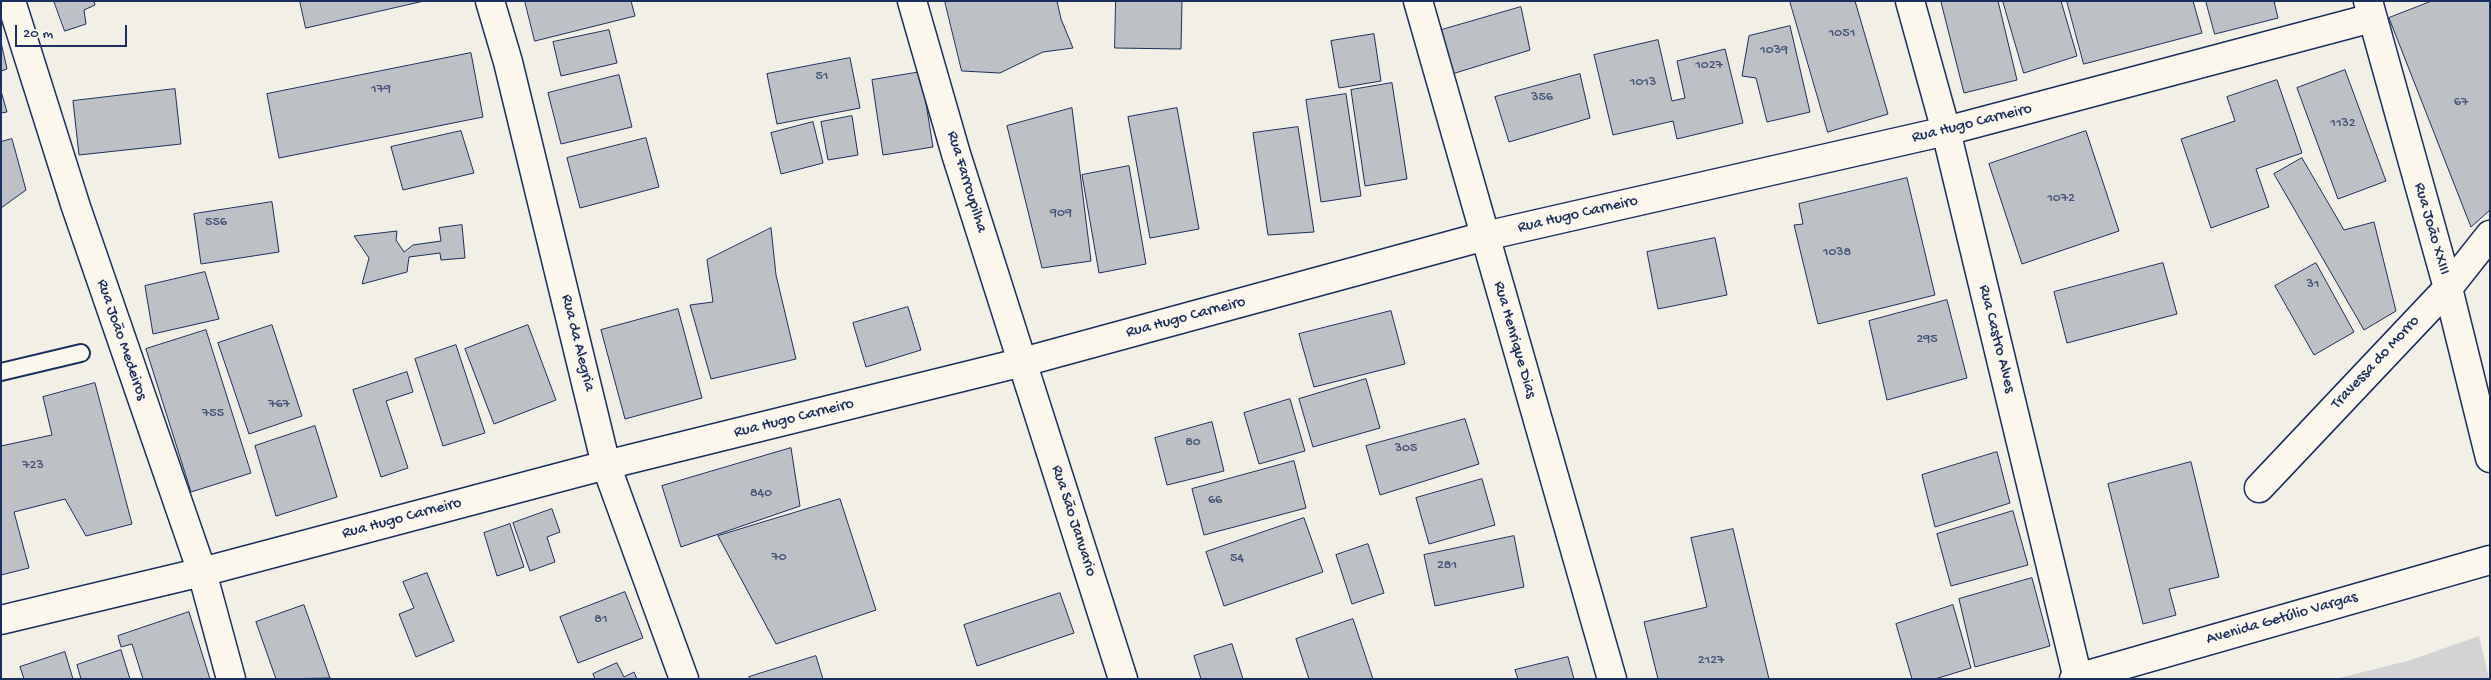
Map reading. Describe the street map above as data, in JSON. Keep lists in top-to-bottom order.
{
  "streets": {
    "street": [
      "Rua Hugo Carneiro",
      "Rua Farroupilha",
      "Rua João XXIII",
      "Rua Castro Alves",
      "Rua João Medeiros",
      "Rua Henrique Dias",
      "Rua da Alegria",
      "Travessa do Morro",
      "Rua São Januario",
      "Avenida Getúlio Vargas"
    ]
  },
  "crossings": [
    ["Rua Hugo Carneiro", "Rua Farroupilha"],
    ["Rua Hugo Carneiro", "Rua João XXIII"],
    ["Rua Hugo Carneiro", "Rua Castro Alves"],
    ["Rua Hugo Carneiro", "Rua João Medeiros"],
    ["Rua Hugo Carneiro", "Rua Henrique Dias"],
    ["Rua Hugo Carneiro", "Rua da Alegria"],
    ["Rua Hugo Carneiro", "Rua São Januario"],
    ["Rua Farroupilha", "Rua São Januario"],
    ["Rua João XXIII", "Travessa do Morro"],
    ["Rua Castro Alves", "Avenida Getúlio Vargas"]
  ],
  "house_numbers": [
    "1051",
    "1039",
    "1027",
    "51",
    "1013",
    "179",
    "356",
    "67",
    "1132",
    "1072",
    "909",
    "556",
    "1038",
    "31",
    "295",
    "767",
    "755",
    "80",
    "305",
    "723",
    "840",
    "66",
    "70",
    "54",
    "281",
    "81",
    "2127"
  ],
  "scale_bar": "20 m"
}
